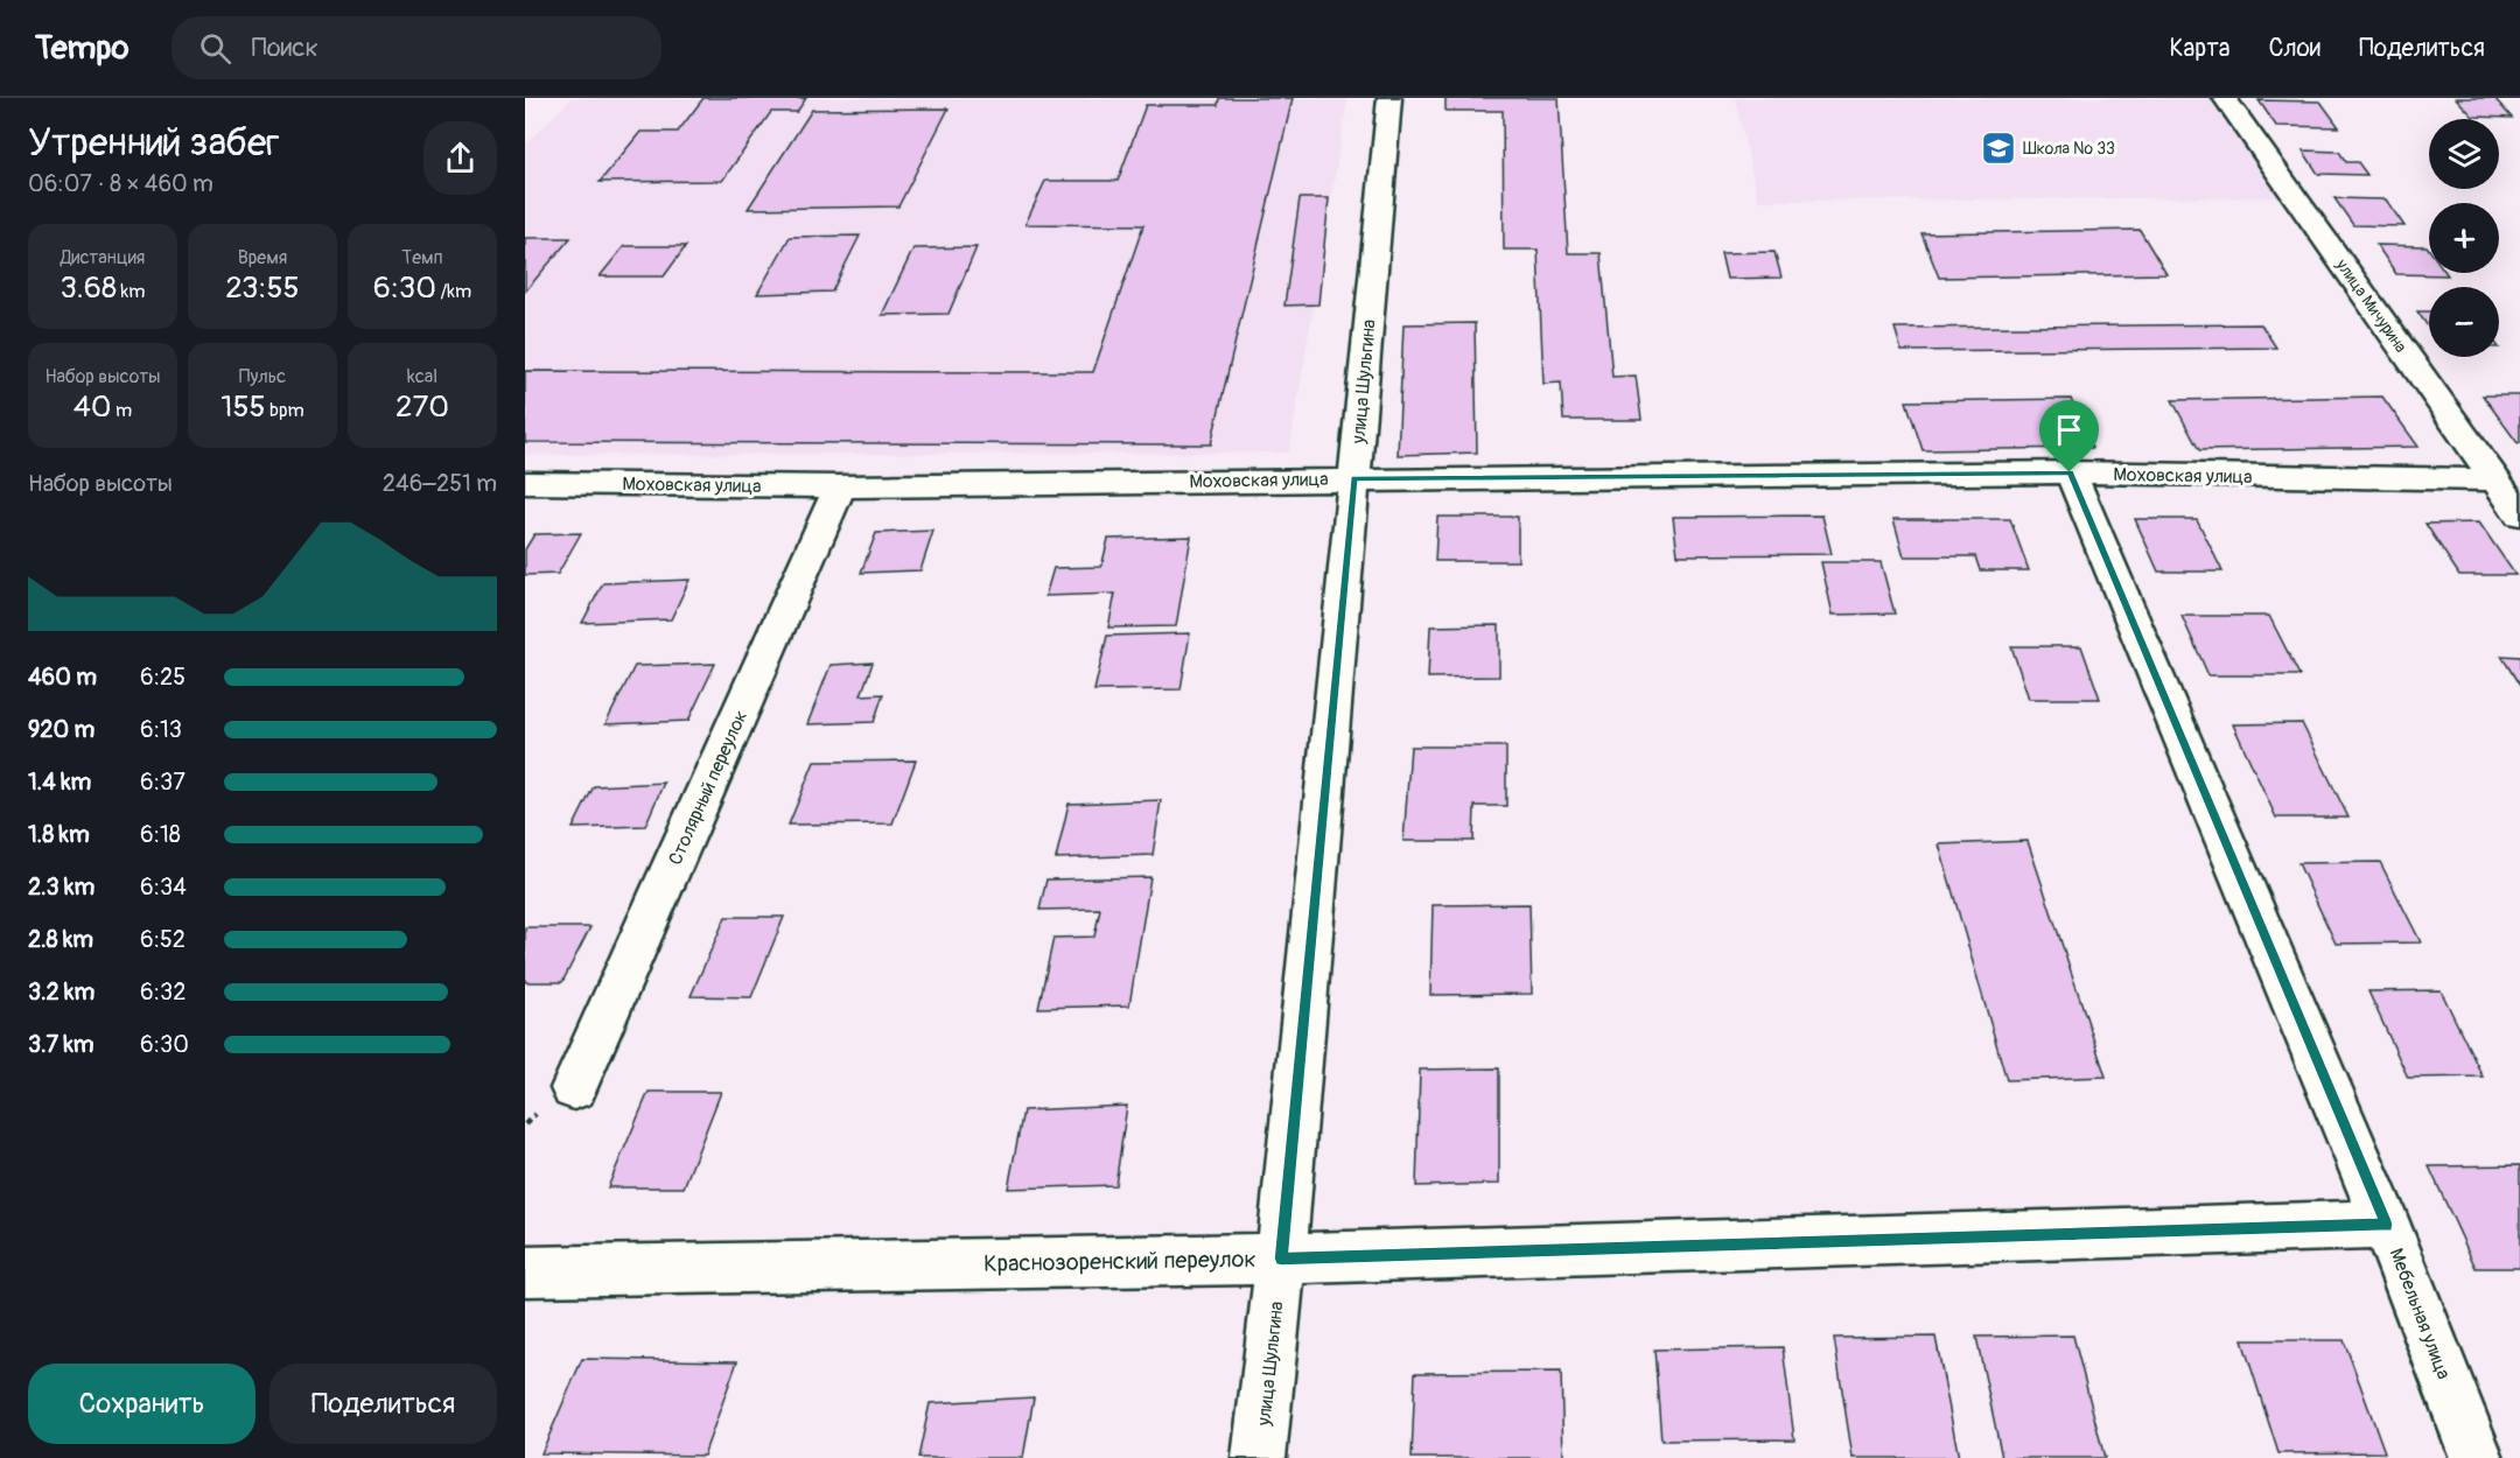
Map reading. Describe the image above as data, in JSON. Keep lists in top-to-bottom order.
{
  "streets": {
    "street": [
      "улица Мичурина",
      "улица Шульгина",
      "Моховская улица",
      "Столярный переулок",
      "Краснозоренский переулок",
      "Мебельная улица"
    ]
  },
  "crossings": [
    ["улица Мичурина", "Моховская улица"],
    ["улица Шульгина", "Моховская улица"],
    ["улица Шульгина", "Краснозоренский переулок"],
    ["Моховская улица", "Столярный переулок"],
    ["Моховская улица", "Мебельная улица"],
    ["Краснозоренский переулок", "Мебельная улица"]
  ],
  "places": {
    "school or university": ["Школа № 33"]
  },
  "page": {
    "header": "Tempo",
    "search": "Поиск",
    "nav": ["Карта", "Слои", "Поделиться"],
    "heading": ["Утренний забег", "06:07 · 8 × 460 m"],
    "map_buttons": ["+", "−"],
    "stats": [
      ["Дистанция", "3.68 km"],
      ["Время", "23:55"],
      ["Темп", "6:30 /km"],
      ["Набор высоты", "40 m"],
      ["Пульс", "155 bpm"],
      ["kcal", "270"]
    ],
    "chart": ["Набор высоты", "246–251 m"],
    "list": [
      {
        "name": "460 m",
        "note": "6:25"
      },
      {
        "name": "920 m",
        "note": "6:13"
      },
      {
        "name": "1.4 km",
        "note": "6:37"
      },
      {
        "name": "1.8 km",
        "note": "6:18"
      },
      {
        "name": "2.3 km",
        "note": "6:34"
      },
      {
        "name": "2.8 km",
        "note": "6:52"
      },
      {
        "name": "3.2 km",
        "note": "6:32"
      },
      {
        "name": "3.7 km",
        "note": "6:30"
      }
    ],
    "buttons": ["Сохранить", "Поделиться"]
  }
}
